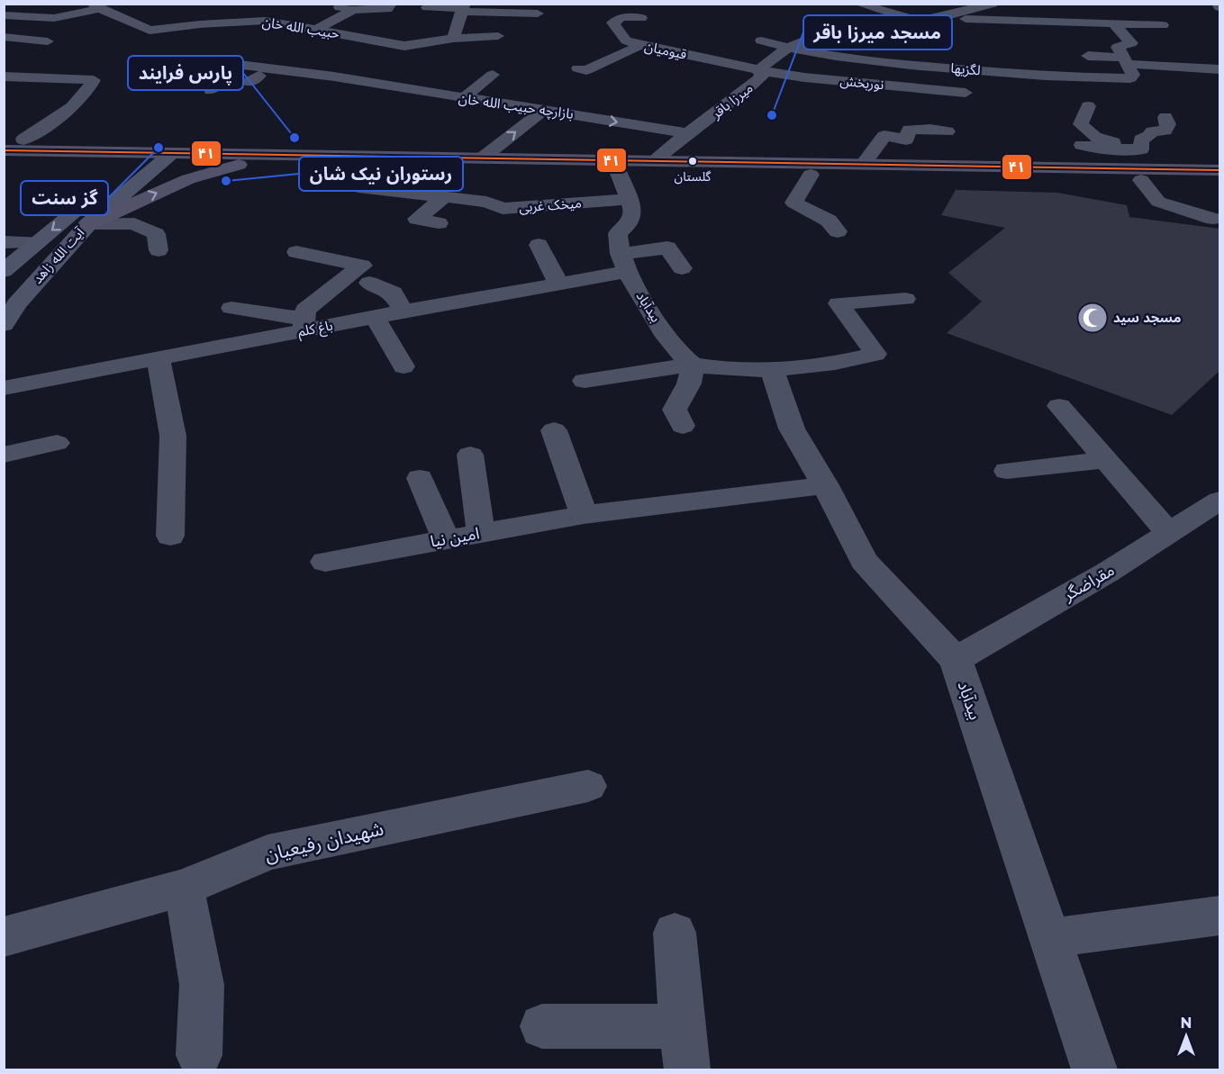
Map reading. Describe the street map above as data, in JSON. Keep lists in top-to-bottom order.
{
  "streets": {
    "main road": ["آیت الله زاهد"],
    "street": [
      "حبیب الله خان",
      "قیومیان",
      "لگزیها",
      "نوربخش",
      "میرزا باقر",
      "بازارچه حبیب الله خان",
      "میخک غربی",
      "بیدآباد",
      "باغ کلم",
      "امین نیا",
      "مقراضگر",
      "شهیدان رفیعیان"
    ]
  },
  "crossings": [
    ["قیومیان", "نوربخش"],
    ["قیومیان", "میرزا باقر"],
    ["لگزیها", "میرزا باقر"],
    ["نوربخش", "میرزا باقر"],
    ["میرزا باقر", "بازارچه حبیب الله خان"],
    ["بیدآباد", "باغ کلم"],
    ["بیدآباد", "امین نیا"],
    ["بیدآباد", "مقراضگر"]
  ],
  "places": {
    "other": [
      "مسجد میرزا باقر",
      "پارس فرایند",
      "گز سنت",
      "گلستان",
      "رستوران نیک شان"
    ],
    "mosque": ["مسجد سید"]
  },
  "lines": ["transit line ۴۱"],
  "north": "top"
}
